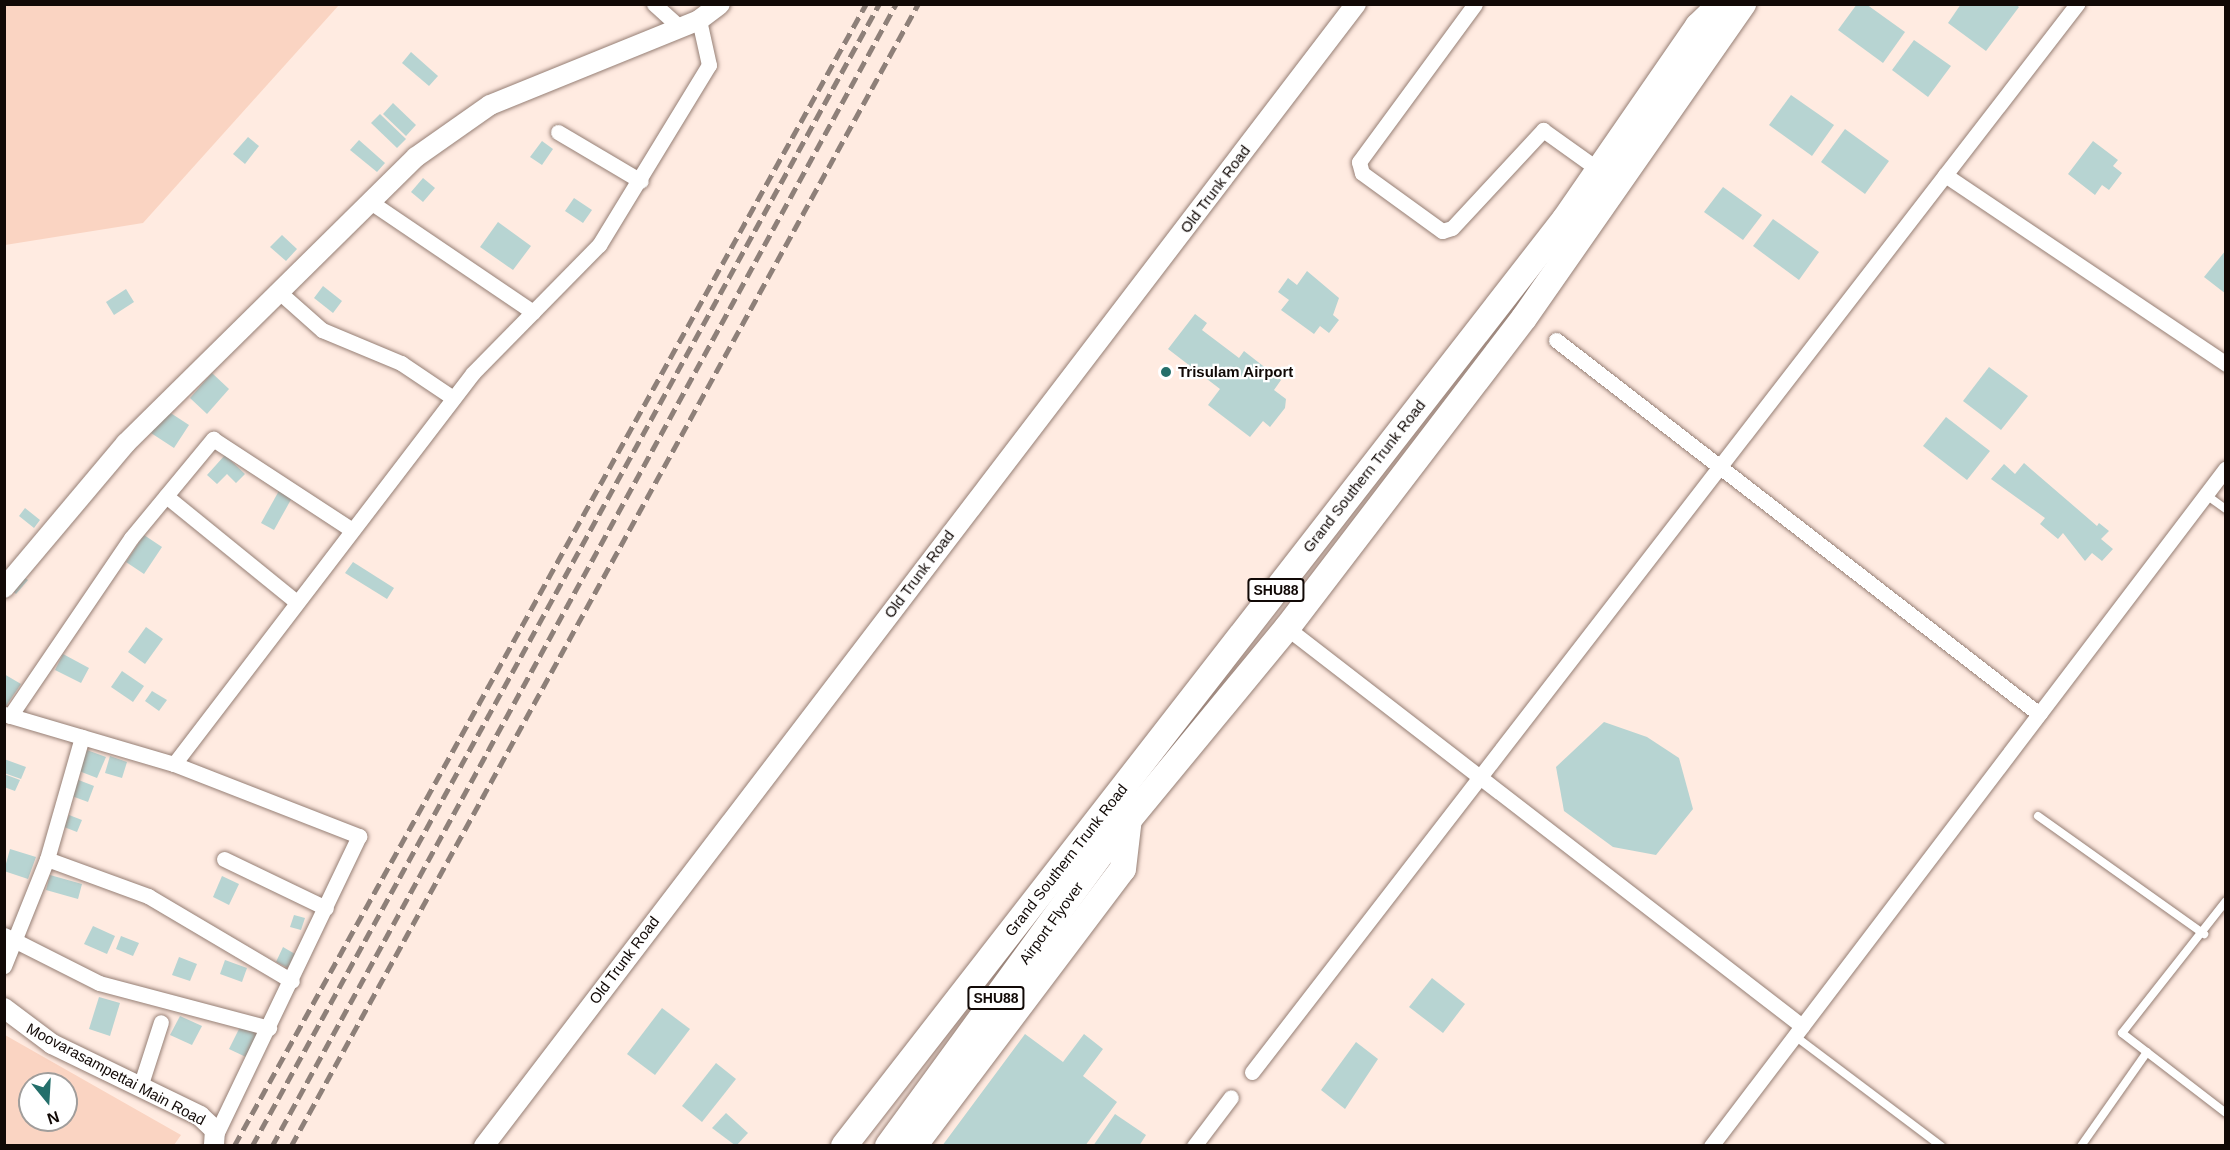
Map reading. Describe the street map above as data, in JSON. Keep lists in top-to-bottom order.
{
  "streets": {
    "main road": ["Grand Southern Trunk Road", "SHU88", "Airport Flyover"],
    "street": ["Old Trunk Road", "Moovarasampettai Main Road"]
  },
  "crossings": [
    ["Grand Southern Trunk Road", "SHU88"],
    ["Grand Southern Trunk Road", "Airport Flyover"]
  ],
  "places": ["Trisulam Airport"],
  "north": "bottom"
}
